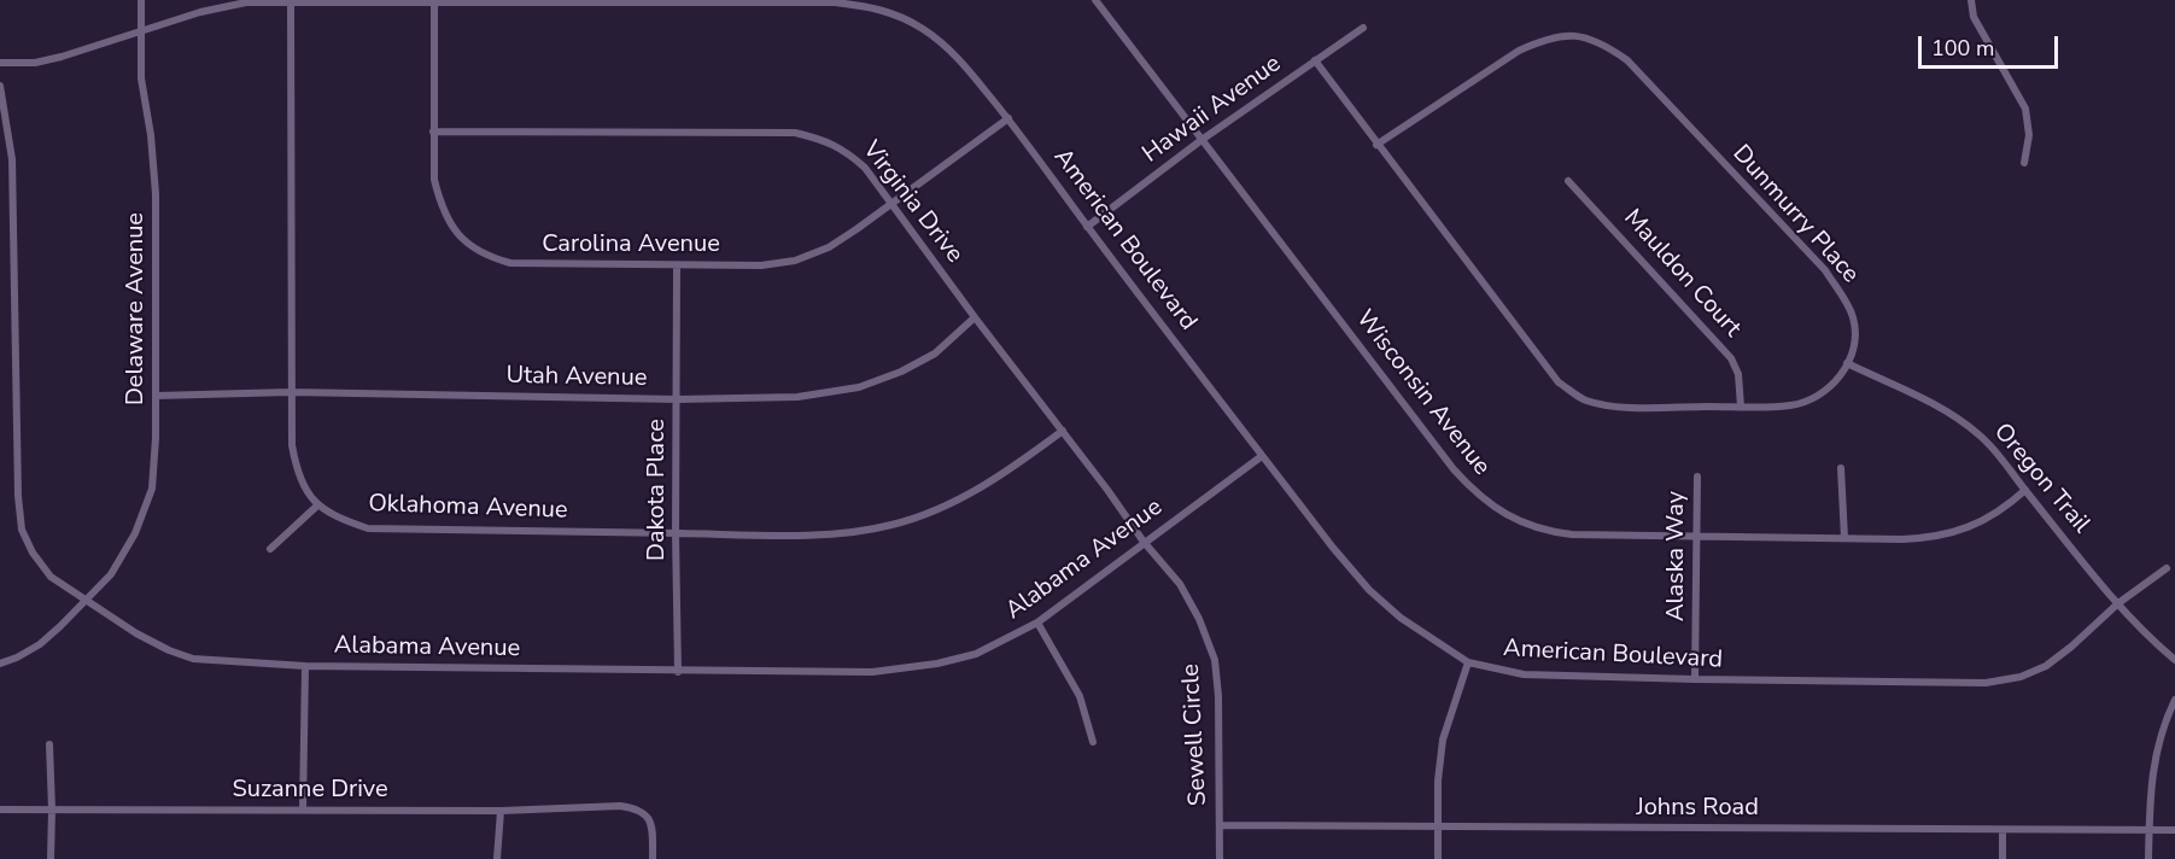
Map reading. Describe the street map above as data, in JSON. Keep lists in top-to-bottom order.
{
  "streets": {
    "street": [
      "Hawaii Avenue",
      "Virginia Drive",
      "Dunmurry Place",
      "American Boulevard",
      "Carolina Avenue",
      "Mauldon Court",
      "Delaware Avenue",
      "Utah Avenue",
      "Wisconsin Avenue",
      "Oregon Trail",
      "Dakota Place",
      "Oklahoma Avenue",
      "Alaska Way",
      "Alabama Avenue",
      "Sewell Circle",
      "Suzanne Drive",
      "Johns Road"
    ]
  },
  "crossings": [
    ["Hawaii Avenue", "Dunmurry Place"],
    ["Hawaii Avenue", "American Boulevard"],
    ["Hawaii Avenue", "Wisconsin Avenue"],
    ["Virginia Drive", "Carolina Avenue"],
    ["Virginia Drive", "Utah Avenue"],
    ["Virginia Drive", "Oklahoma Avenue"],
    ["Virginia Drive", "Alabama Avenue"],
    ["Virginia Drive", "Sewell Circle"],
    ["Dunmurry Place", "Mauldon Court"],
    ["Dunmurry Place", "Oregon Trail"],
    ["American Boulevard", "Carolina Avenue"],
    ["American Boulevard", "Delaware Avenue"],
    ["American Boulevard", "Oregon Trail"],
    ["American Boulevard", "Alaska Way"],
    ["American Boulevard", "Alabama Avenue"],
    ["Carolina Avenue", "Dakota Place"],
    ["Delaware Avenue", "Utah Avenue"],
    ["Delaware Avenue", "Alabama Avenue"],
    ["Utah Avenue", "Dakota Place"],
    ["Wisconsin Avenue", "Oregon Trail"],
    ["Wisconsin Avenue", "Alaska Way"],
    ["Dakota Place", "Oklahoma Avenue"],
    ["Dakota Place", "Alabama Avenue"],
    ["Alabama Avenue", "Sewell Circle"],
    ["Sewell Circle", "Johns Road"]
  ],
  "scale_bar": "100 m"
}
